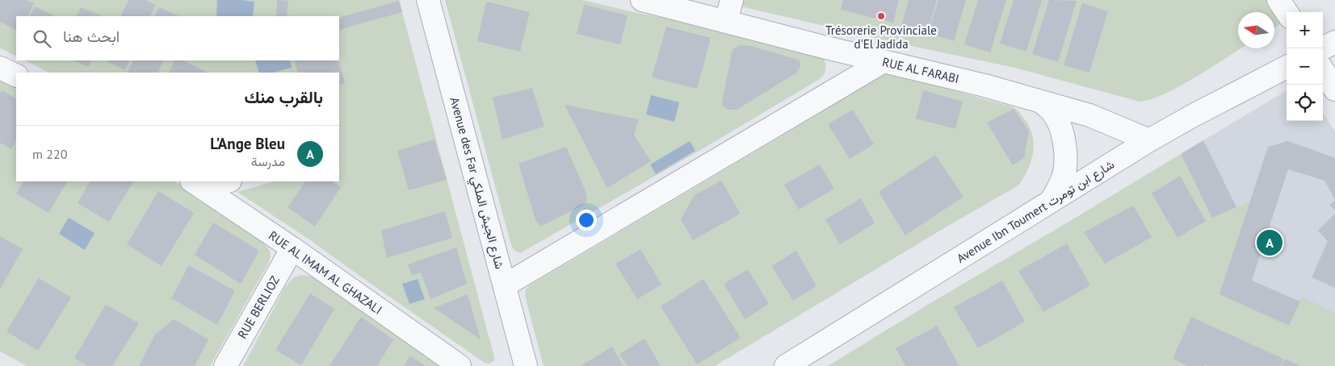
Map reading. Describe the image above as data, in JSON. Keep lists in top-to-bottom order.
{
  "streets": {
    "street": [
      "RUE AL FARABI",
      "Avenue des Far شارع الجيش الملكي",
      "Avenue Ibn Toumert شارع ابن تومرت",
      "RUE AL IMAM AL GHAZALI",
      "RUE BERLIOZ"
    ]
  },
  "crossings": [
    ["RUE AL FARABI", "Avenue Ibn Toumert شارع ابن تومرت"],
    ["RUE AL IMAM AL GHAZALI", "RUE BERLIOZ"]
  ],
  "places": ["Trésorerie Provinciale d'El Jadida"],
  "north": "left",
  "page": {
    "map_buttons": ["+", "−"],
    "search": "ابحث هنا",
    "heading": "بالقرب منك",
    "list": [
      {
        "mark": "A",
        "name": "L'Ange Bleu",
        "note": "مدرسة",
        "value": "220 m"
      }
    ],
    "pins": "A"
  }
}
